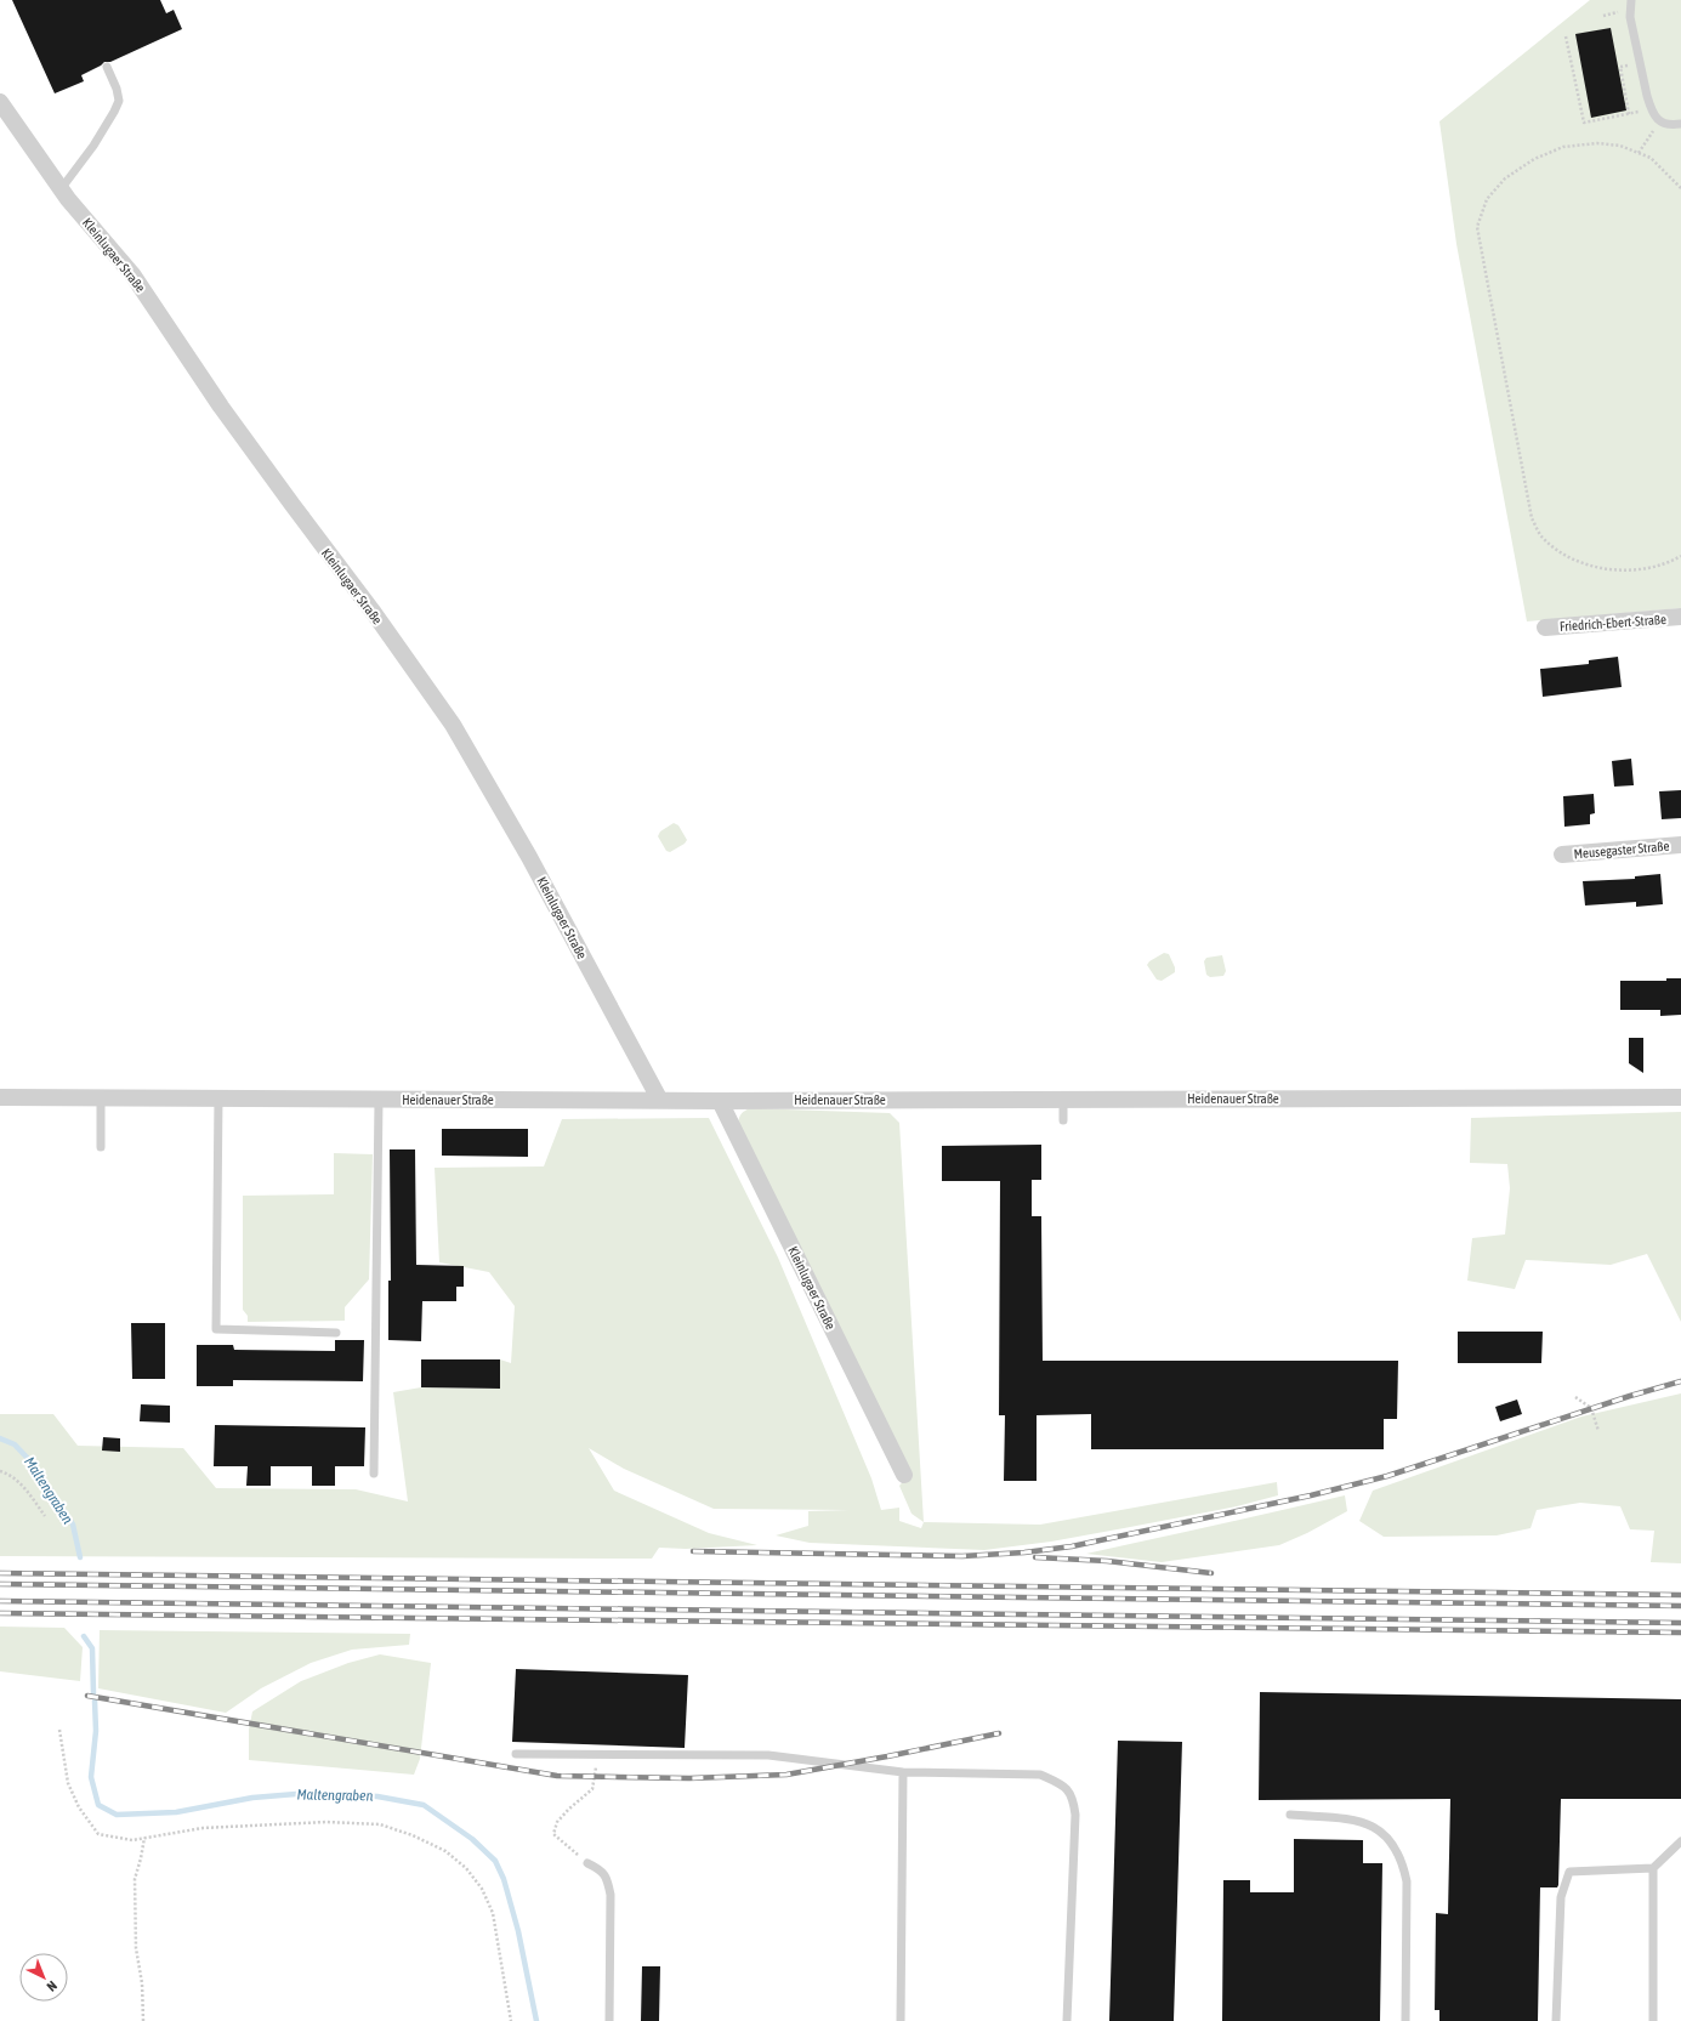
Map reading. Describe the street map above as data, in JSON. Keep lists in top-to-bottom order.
{
  "streets": {
    "street": [
      "Kleinlugaer Straße",
      "Friedrich-Ebert-Straße",
      "Meusegaster Straße",
      "Heidenauer Straße"
    ]
  },
  "crossings": [
    ["Kleinlugaer Straße", "Heidenauer Straße"]
  ],
  "water": ["Maltengraben"],
  "north": "bottom right"
}
